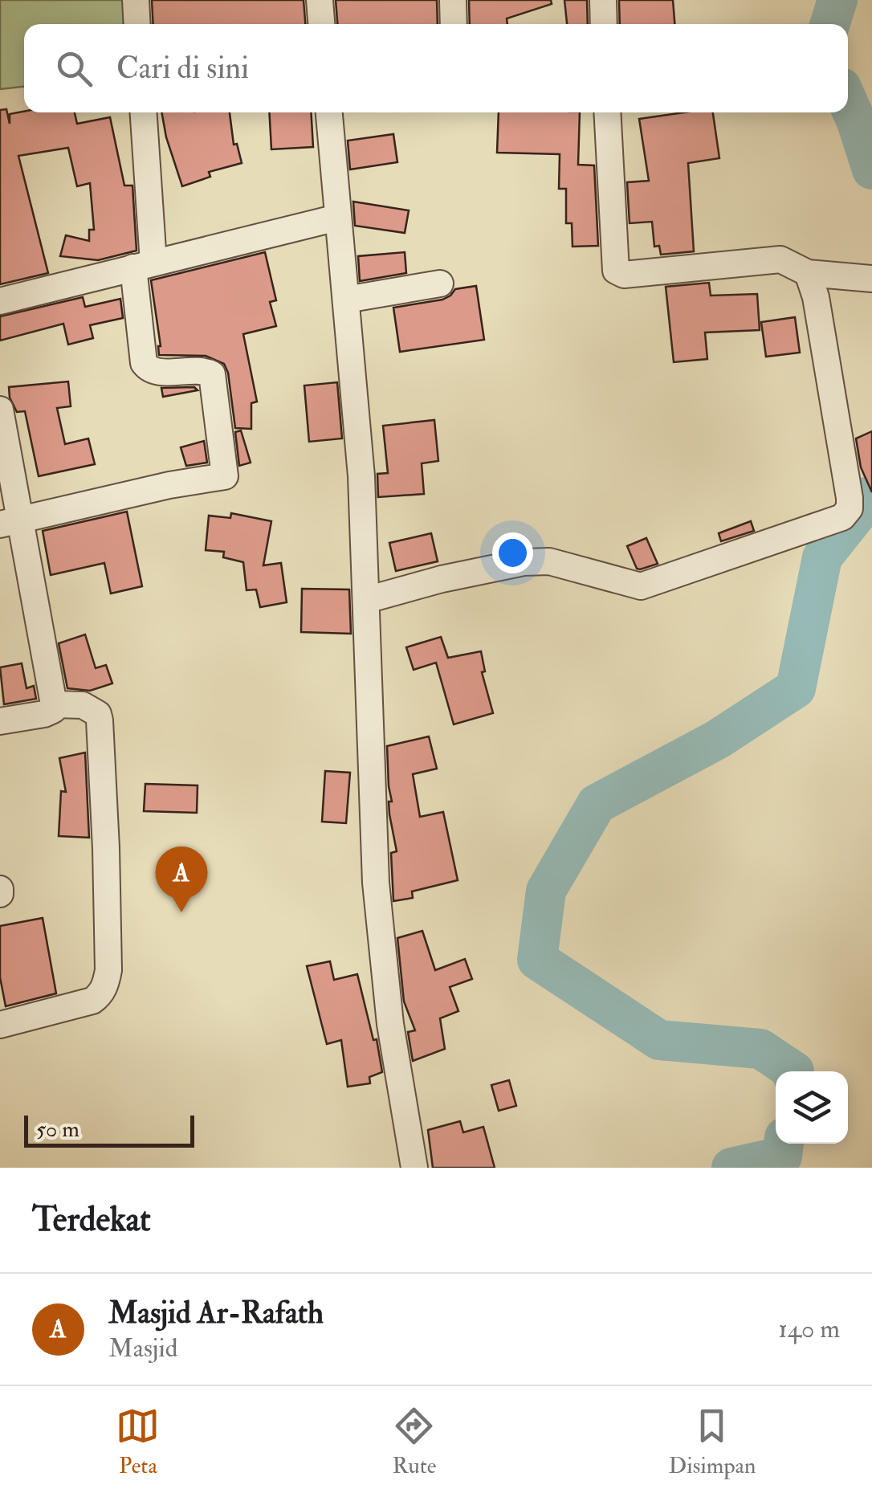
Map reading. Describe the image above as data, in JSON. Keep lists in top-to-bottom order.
{
  "scale_bar": "50 m",
  "page": {
    "search": "Cari di sini",
    "pins": "A",
    "scale": "50 m",
    "heading": "Terdekat",
    "list": [
      {
        "mark": "A",
        "name": "Masjid Ar-Rafath",
        "note": "Masjid",
        "value": "140 m"
      }
    ],
    "nav": ["Peta", "Rute", "Disimpan"]
  }
}
